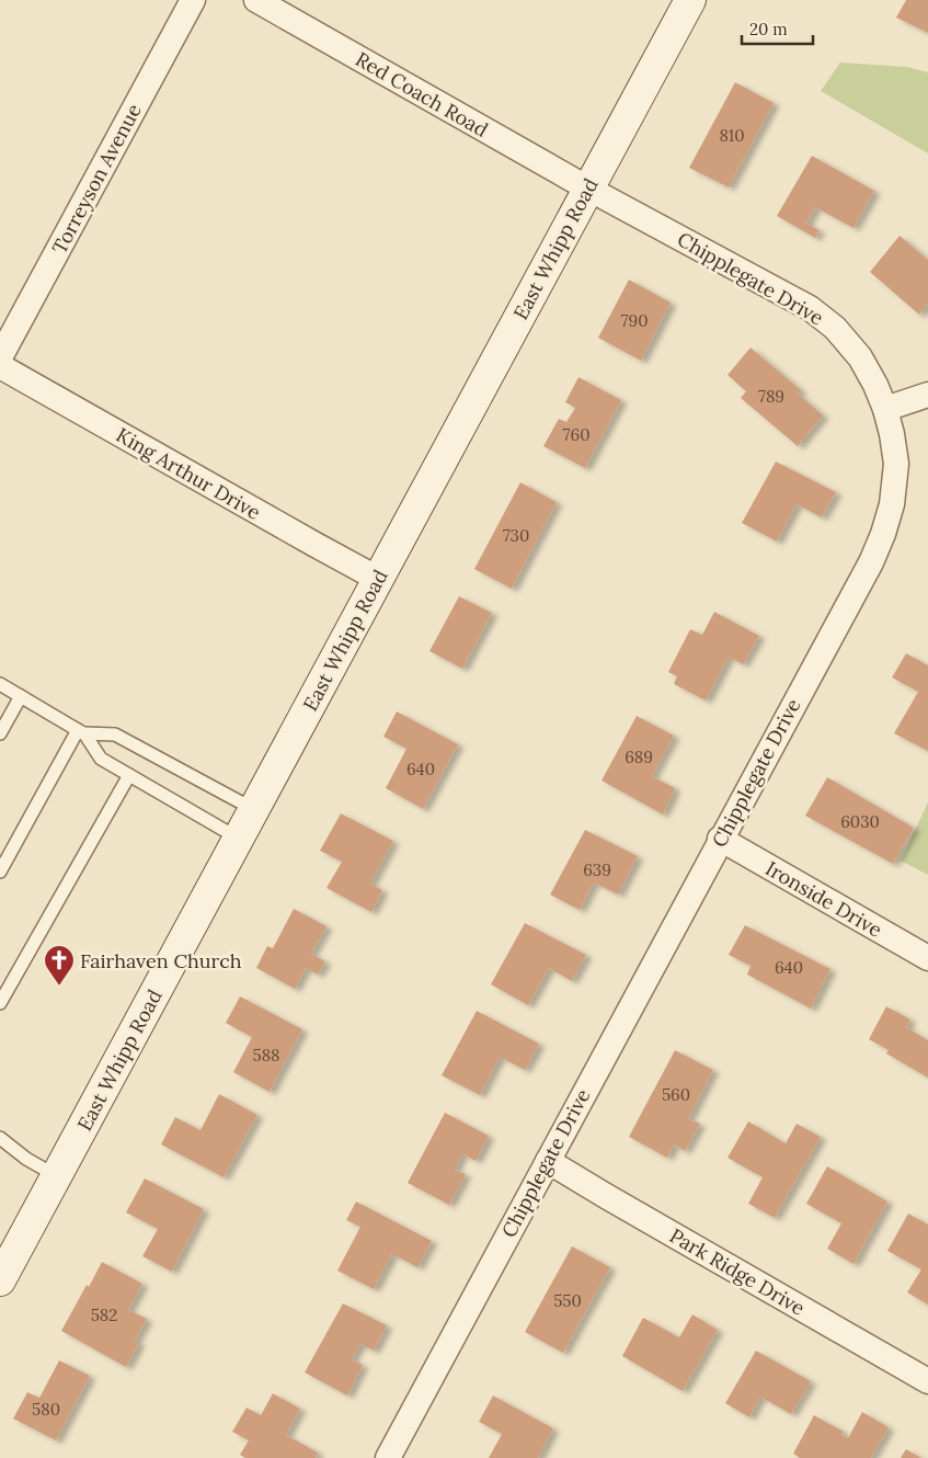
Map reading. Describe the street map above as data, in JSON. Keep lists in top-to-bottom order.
{
  "streets": {
    "main road": ["East Whipp Road"],
    "street": [
      "Red Coach Road",
      "Torreyson Avenue",
      "Chipplegate Drive",
      "King Arthur Drive",
      "Ironside Drive",
      "Park Ridge Drive"
    ]
  },
  "crossings": [
    ["Red Coach Road", "East Whipp Road"],
    ["Red Coach Road", "Chipplegate Drive"],
    ["East Whipp Road", "Chipplegate Drive"],
    ["East Whipp Road", "King Arthur Drive"],
    ["Chipplegate Drive", "Ironside Drive"],
    ["Chipplegate Drive", "Park Ridge Drive"]
  ],
  "places": {
    "church": ["Fairhaven Church"]
  },
  "house_numbers": [
    "810",
    "790",
    "789",
    "760",
    "730",
    "689",
    "640",
    "6030",
    "639",
    "640",
    "588",
    "560",
    "550",
    "582",
    "580"
  ],
  "scale_bar": "20 m"
}
